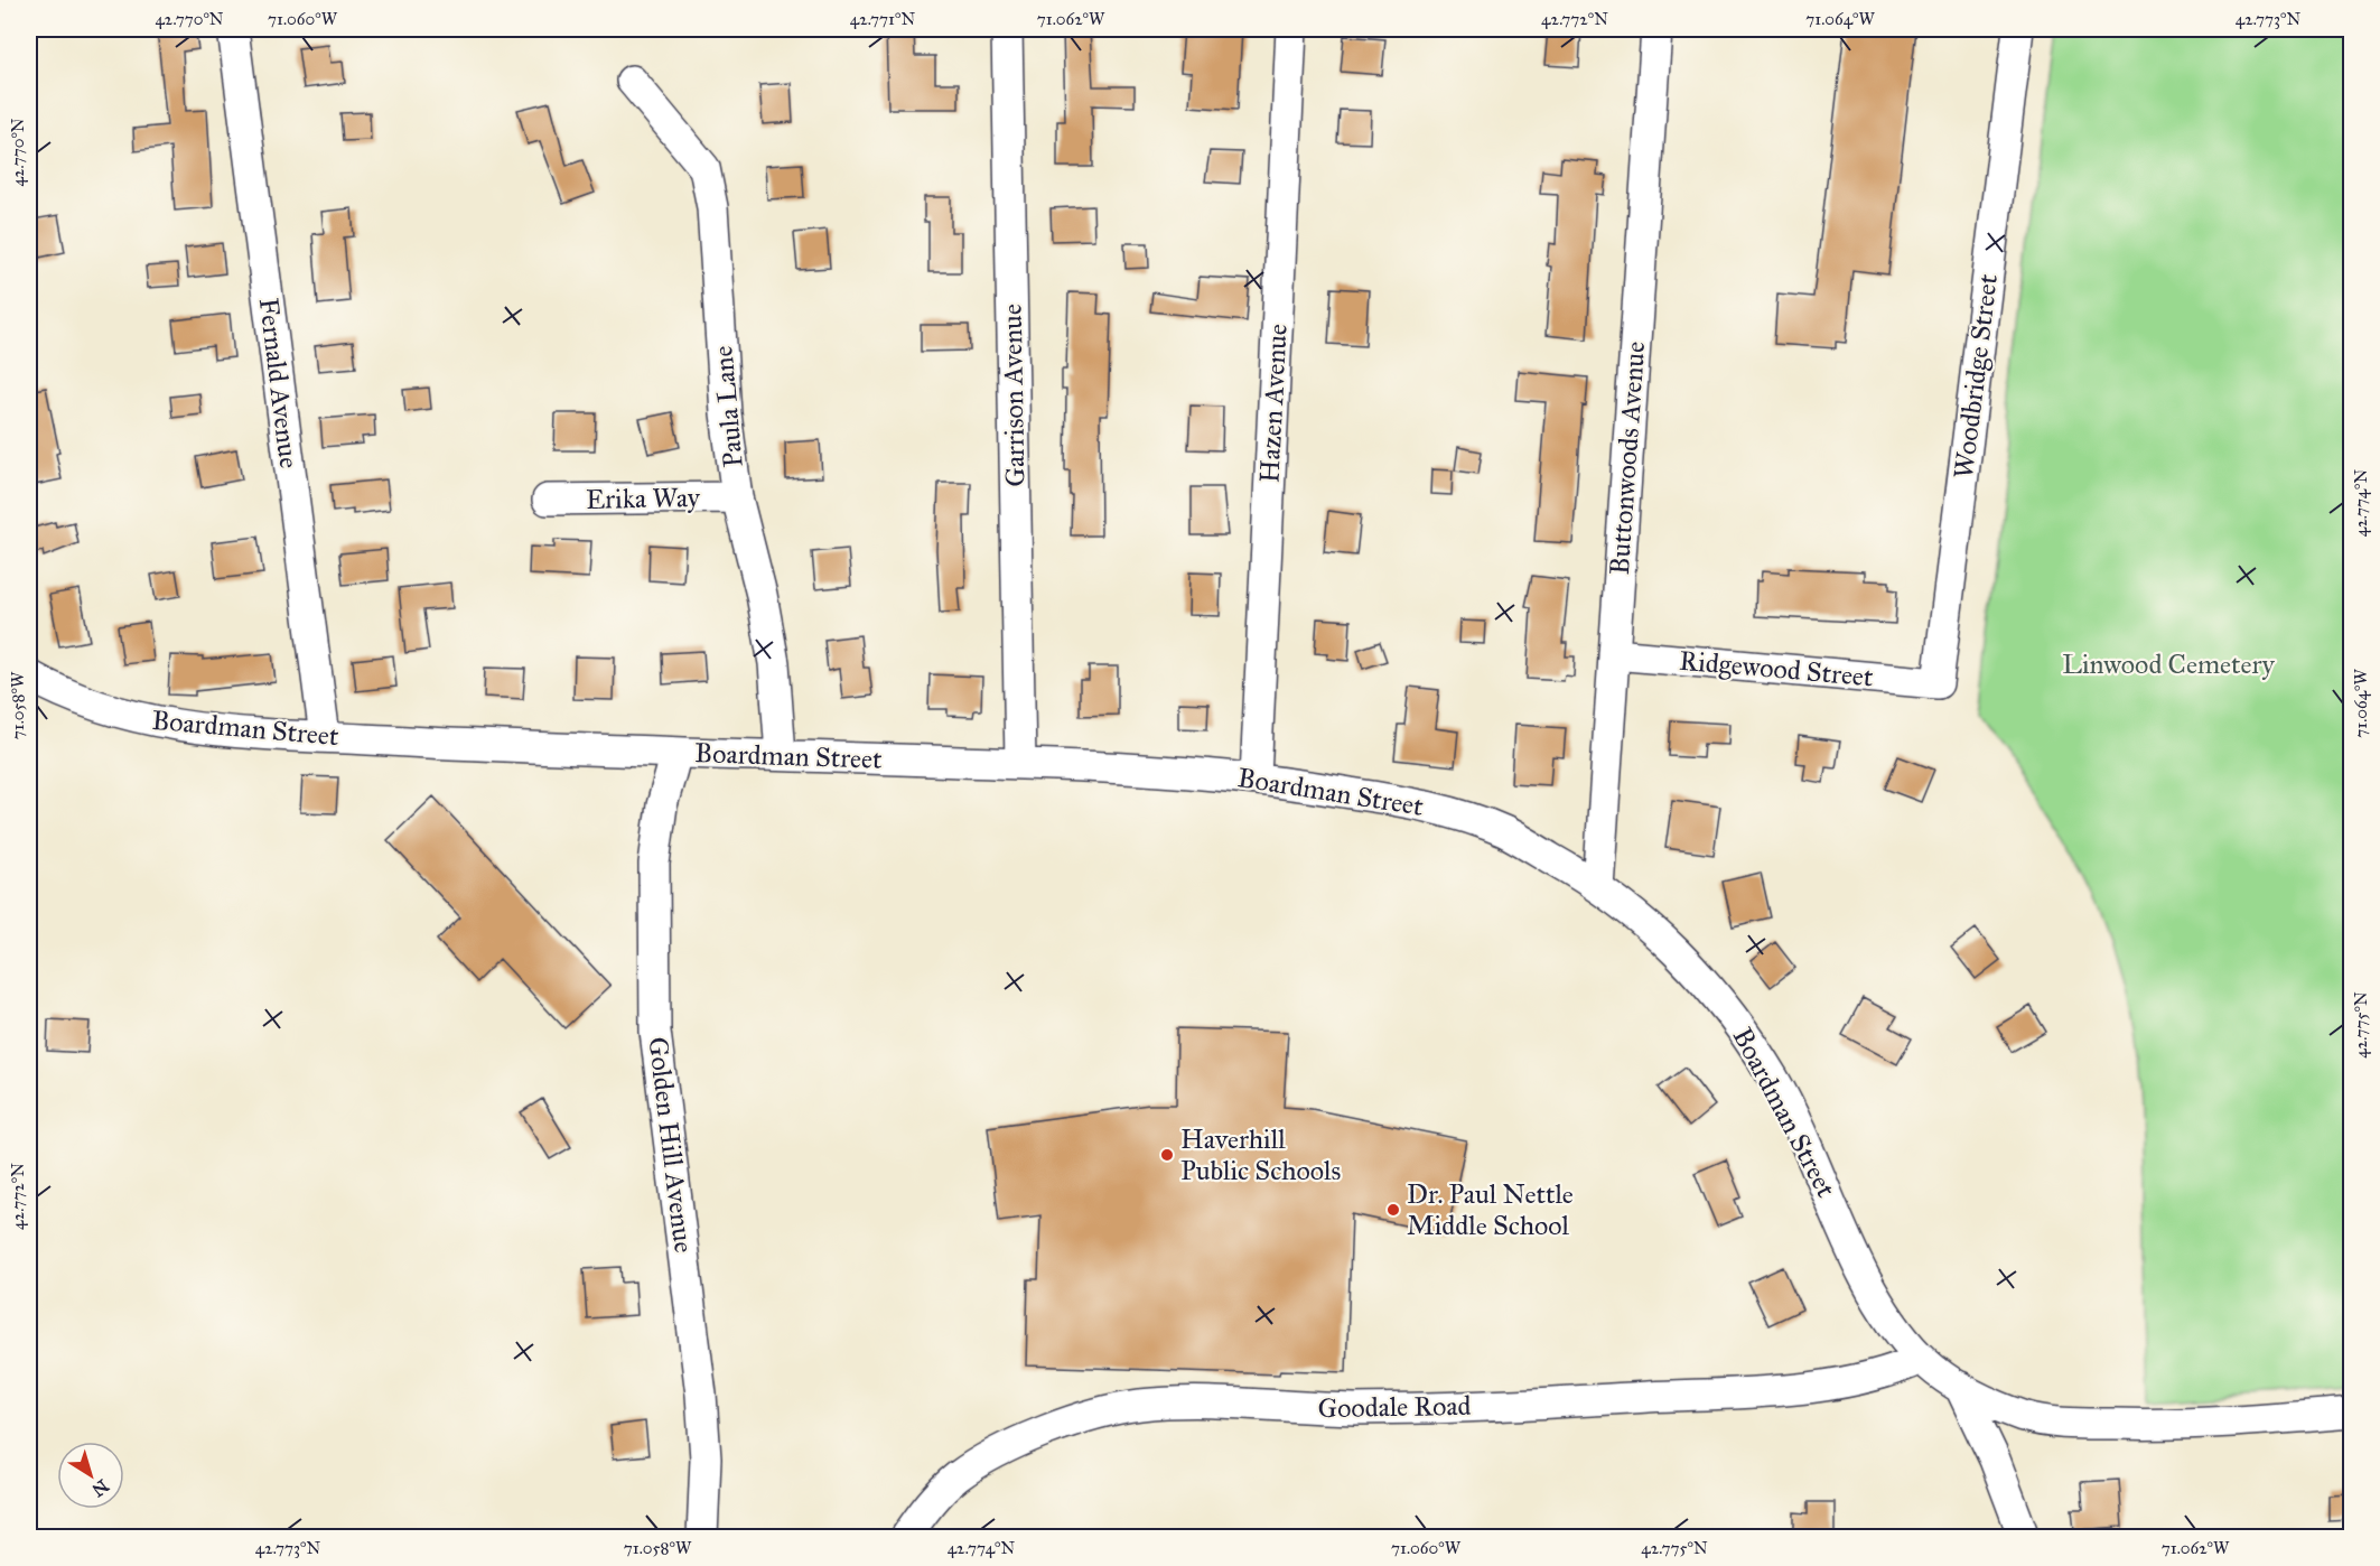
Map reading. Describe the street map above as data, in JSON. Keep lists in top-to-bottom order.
{
  "streets": {
    "street": [
      "Woodbridge Street",
      "Fernald Avenue",
      "Garrison Avenue",
      "Hazen Avenue",
      "Paula Lane",
      "Buttonwoods Avenue",
      "Erika Way",
      "Ridgewood Street",
      "Boardman Street",
      "Golden Hill Avenue",
      "Goodale Road"
    ]
  },
  "crossings": [
    ["Woodbridge Street", "Ridgewood Street"],
    ["Fernald Avenue", "Boardman Street"],
    ["Garrison Avenue", "Boardman Street"],
    ["Hazen Avenue", "Boardman Street"],
    ["Paula Lane", "Erika Way"],
    ["Paula Lane", "Boardman Street"],
    ["Buttonwoods Avenue", "Ridgewood Street"],
    ["Buttonwoods Avenue", "Boardman Street"],
    ["Boardman Street", "Golden Hill Avenue"],
    ["Boardman Street", "Goodale Road"]
  ],
  "parks": ["Linwood Cemetery"],
  "places": ["Haverhill Public Schools", "Dr. Paul Nettle Middle School"],
  "north": "bottom right",
  "coordinates": [
    "42.770°N",
    "71.060°W",
    "42.771°N",
    "71.062°W",
    "42.772°N",
    "71.064°W",
    "42.773°N",
    "42.774°N",
    "71.058°W",
    "42.775°N"
  ]
}
